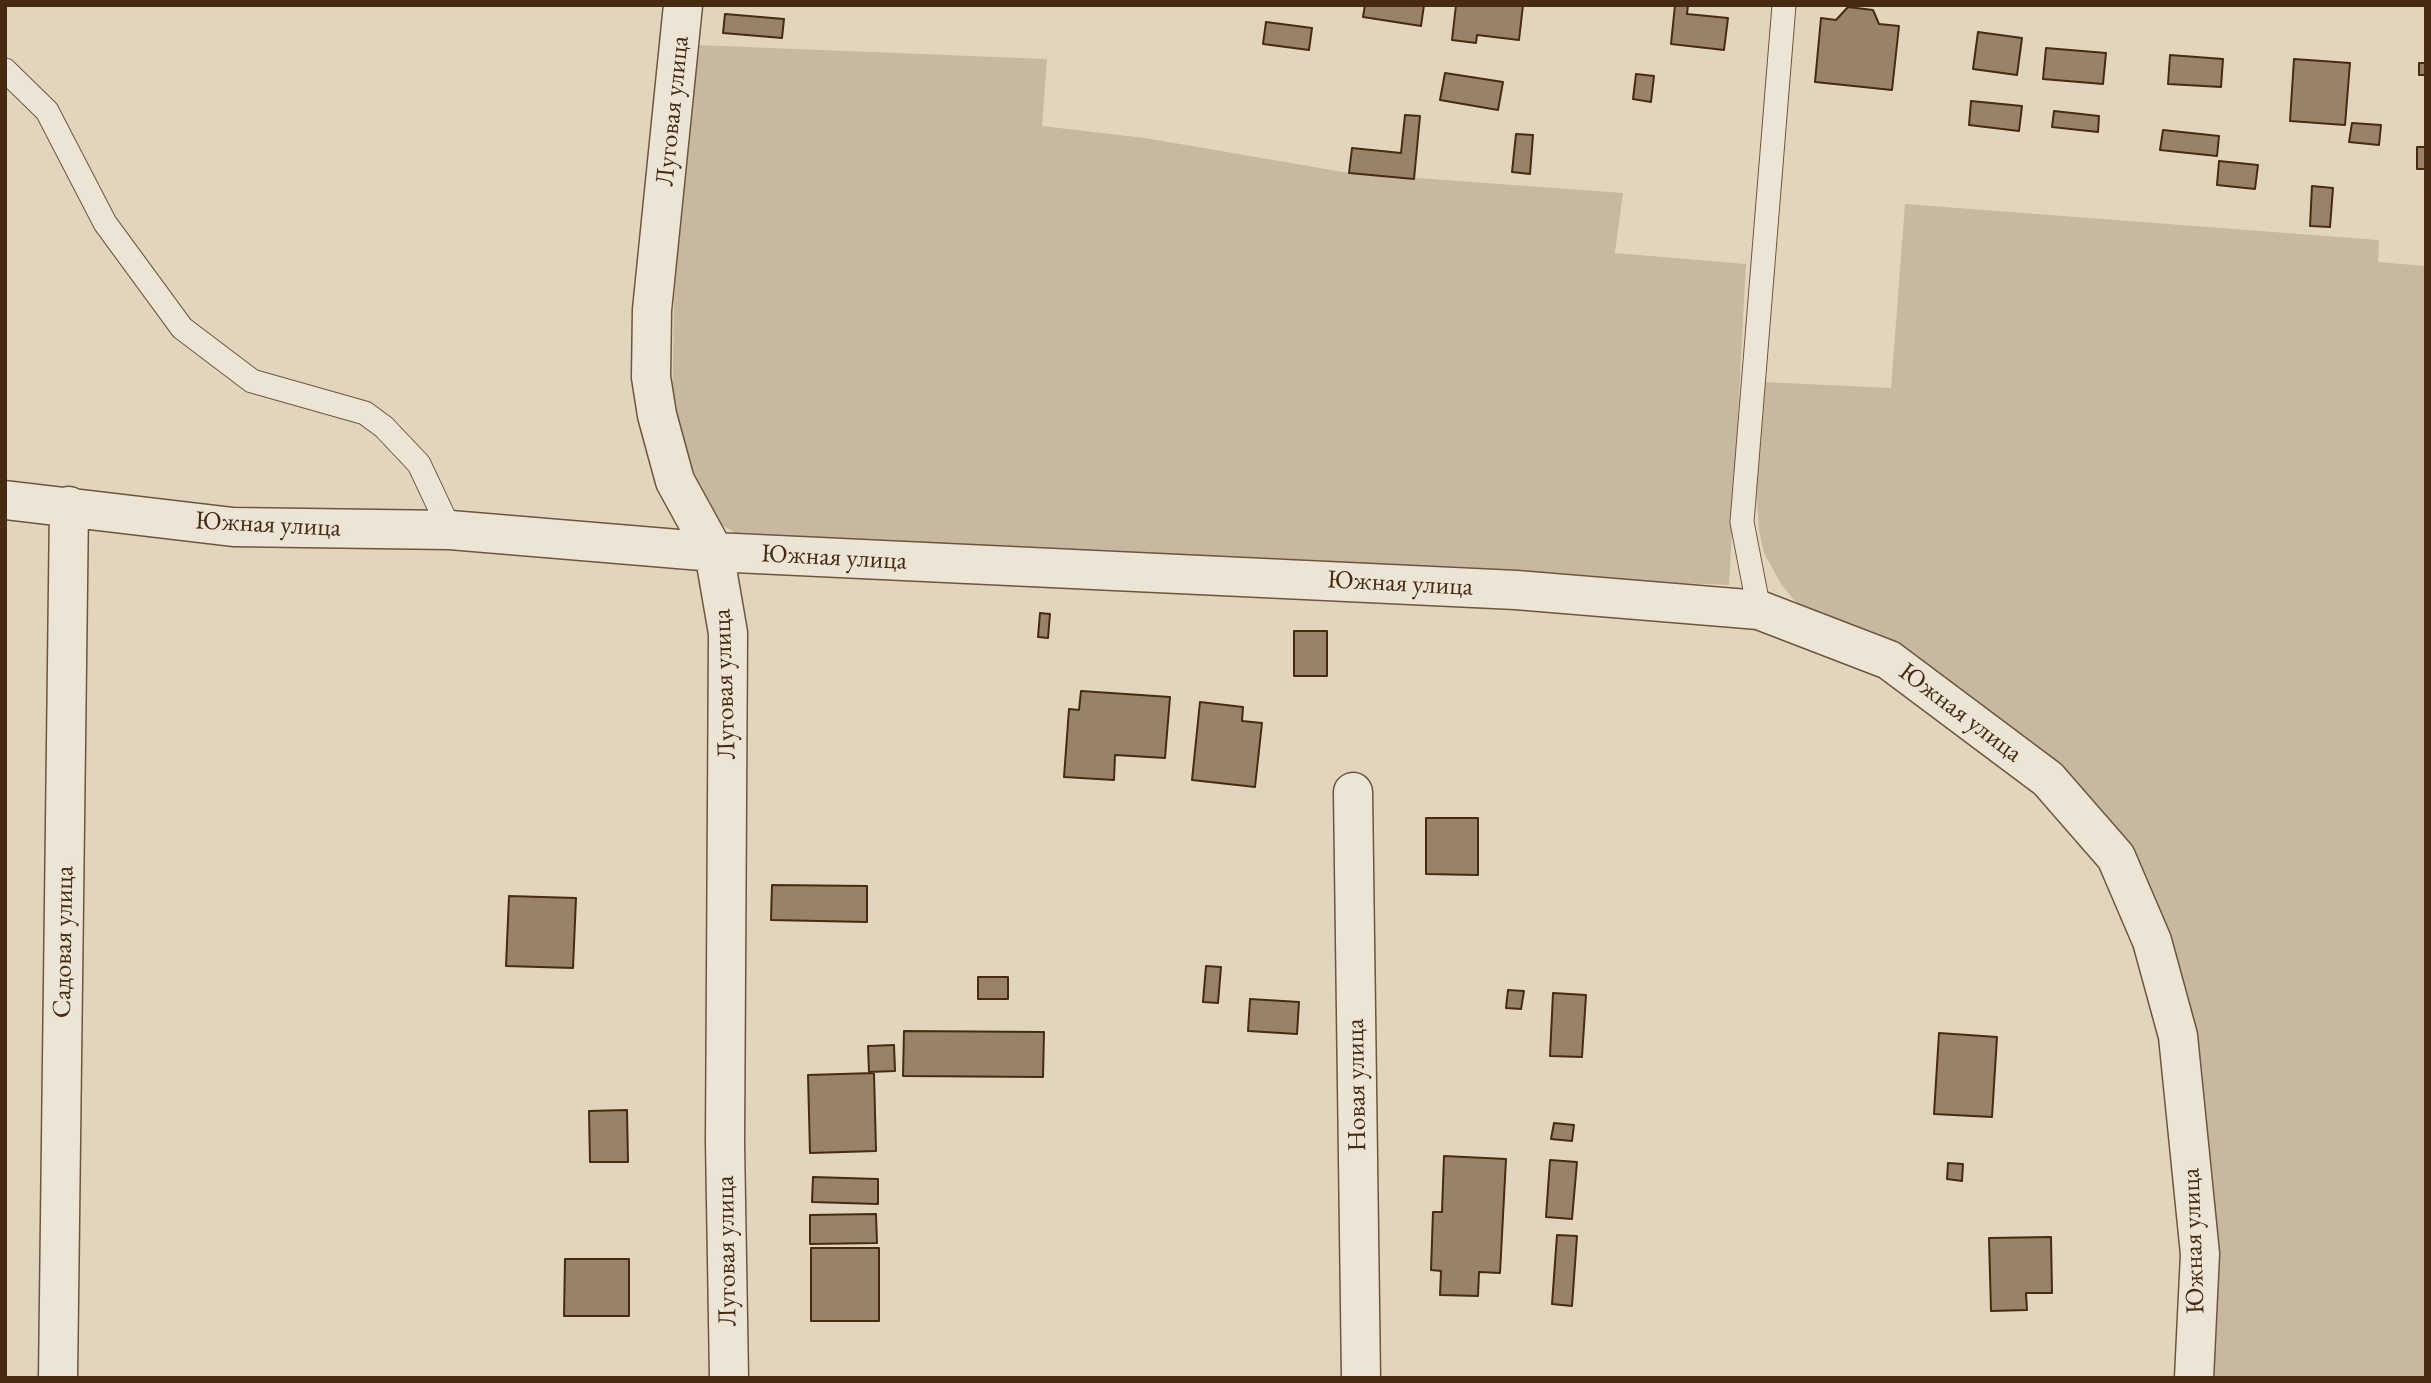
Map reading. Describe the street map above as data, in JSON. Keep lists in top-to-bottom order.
{
  "streets": {
    "street": [
      "Луговая улица",
      "Южная улица",
      "Садовая улица",
      "Новая улица"
    ]
  },
  "crossings": [
    ["Луговая улица", "Южная улица"],
    ["Южная улица", "Садовая улица"]
  ]
}
